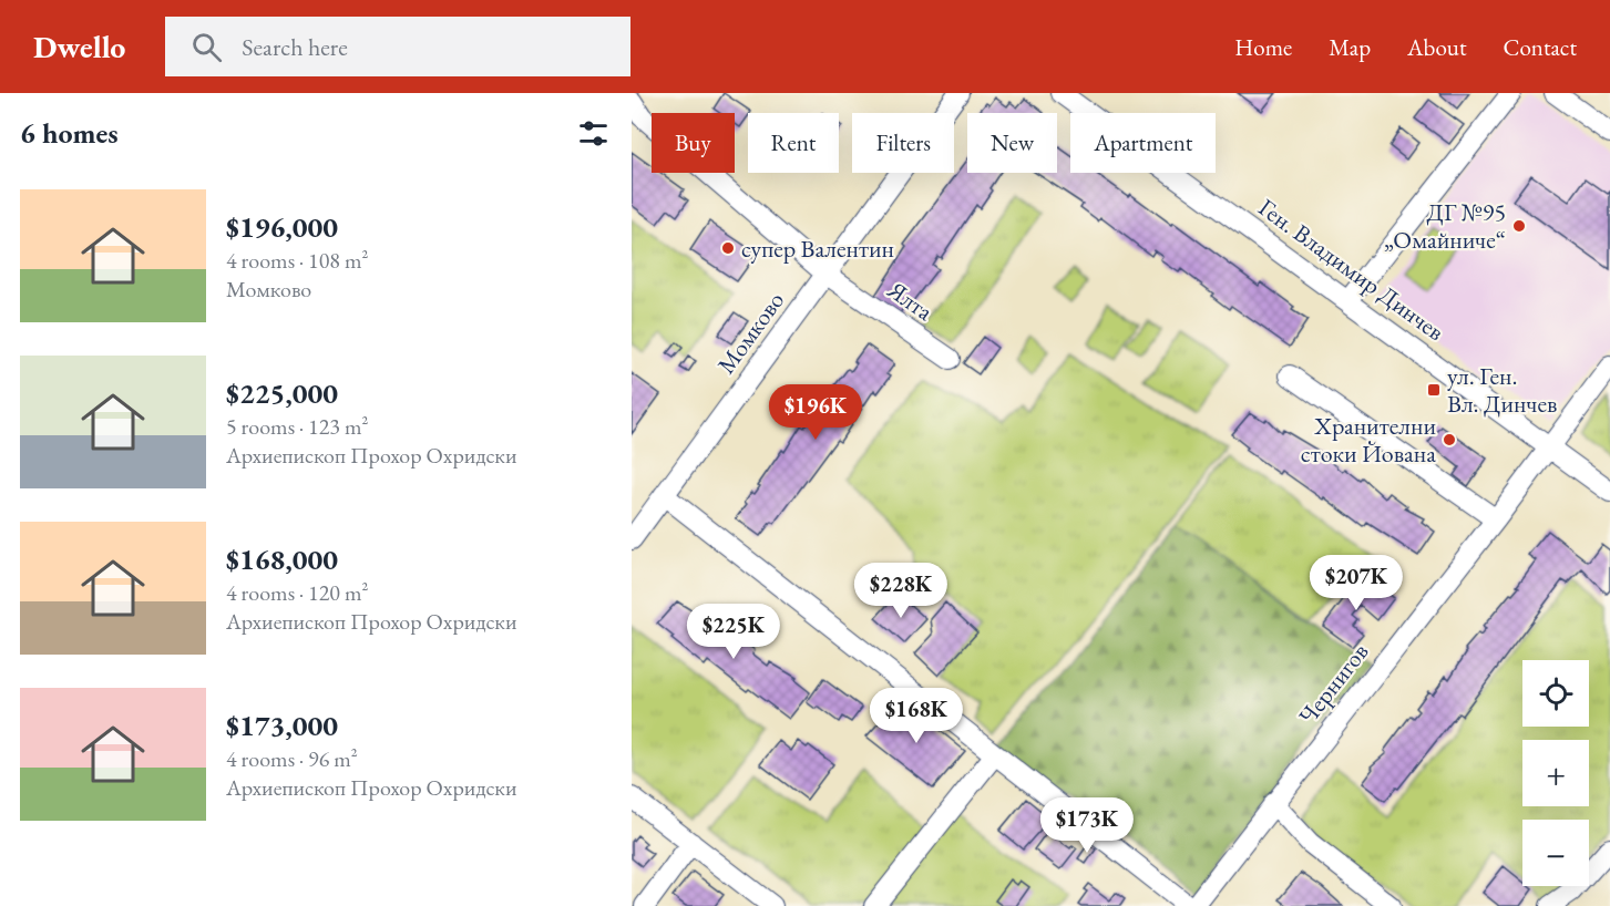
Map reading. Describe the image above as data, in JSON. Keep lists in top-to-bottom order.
{
  "streets": {
    "street": [
      "Ген. Владимир Динчев",
      "Ялта",
      "Момково",
      "Чернигов"
    ]
  },
  "crossings": [
    ["Ген. Владимир Динчев", "Чернигов"],
    ["Ялта", "Момково"]
  ],
  "places": {
    "other": ["ДГ №95 „Омайниче“", "супер Валентин", "Хранителни стоки Йована"],
    "transit": ["ул. Ген. Вл. Динчев"]
  },
  "page": {
    "header": "Dwello",
    "search": "Search here",
    "nav": [
      "Home",
      "Map",
      "About",
      "Contact"
    ],
    "heading": "6 homes",
    "chip": [
      "Buy",
      "Rent",
      "Filters",
      "New",
      "Apartment"
    ],
    "list": [
      {
        "name": "$196,000",
        "note": "4 rooms · 108 m² · Момково"
      },
      {
        "name": "$225,000",
        "note": "5 rooms · 123 m² · Архиепископ Прохор Охридски"
      },
      {
        "name": "$168,000",
        "note": "4 rooms · 120 m² · Архиепископ Прохор Охридски"
      },
      {
        "name": "$173,000",
        "note": "4 rooms · 96 m² · Архиепископ Прохор Охридски"
      }
    ],
    "price": [
      "$196K",
      "$207K",
      "$228K",
      "$225K",
      "$168K",
      "$173K"
    ],
    "map_buttons": ["+", "−"]
  }
}
